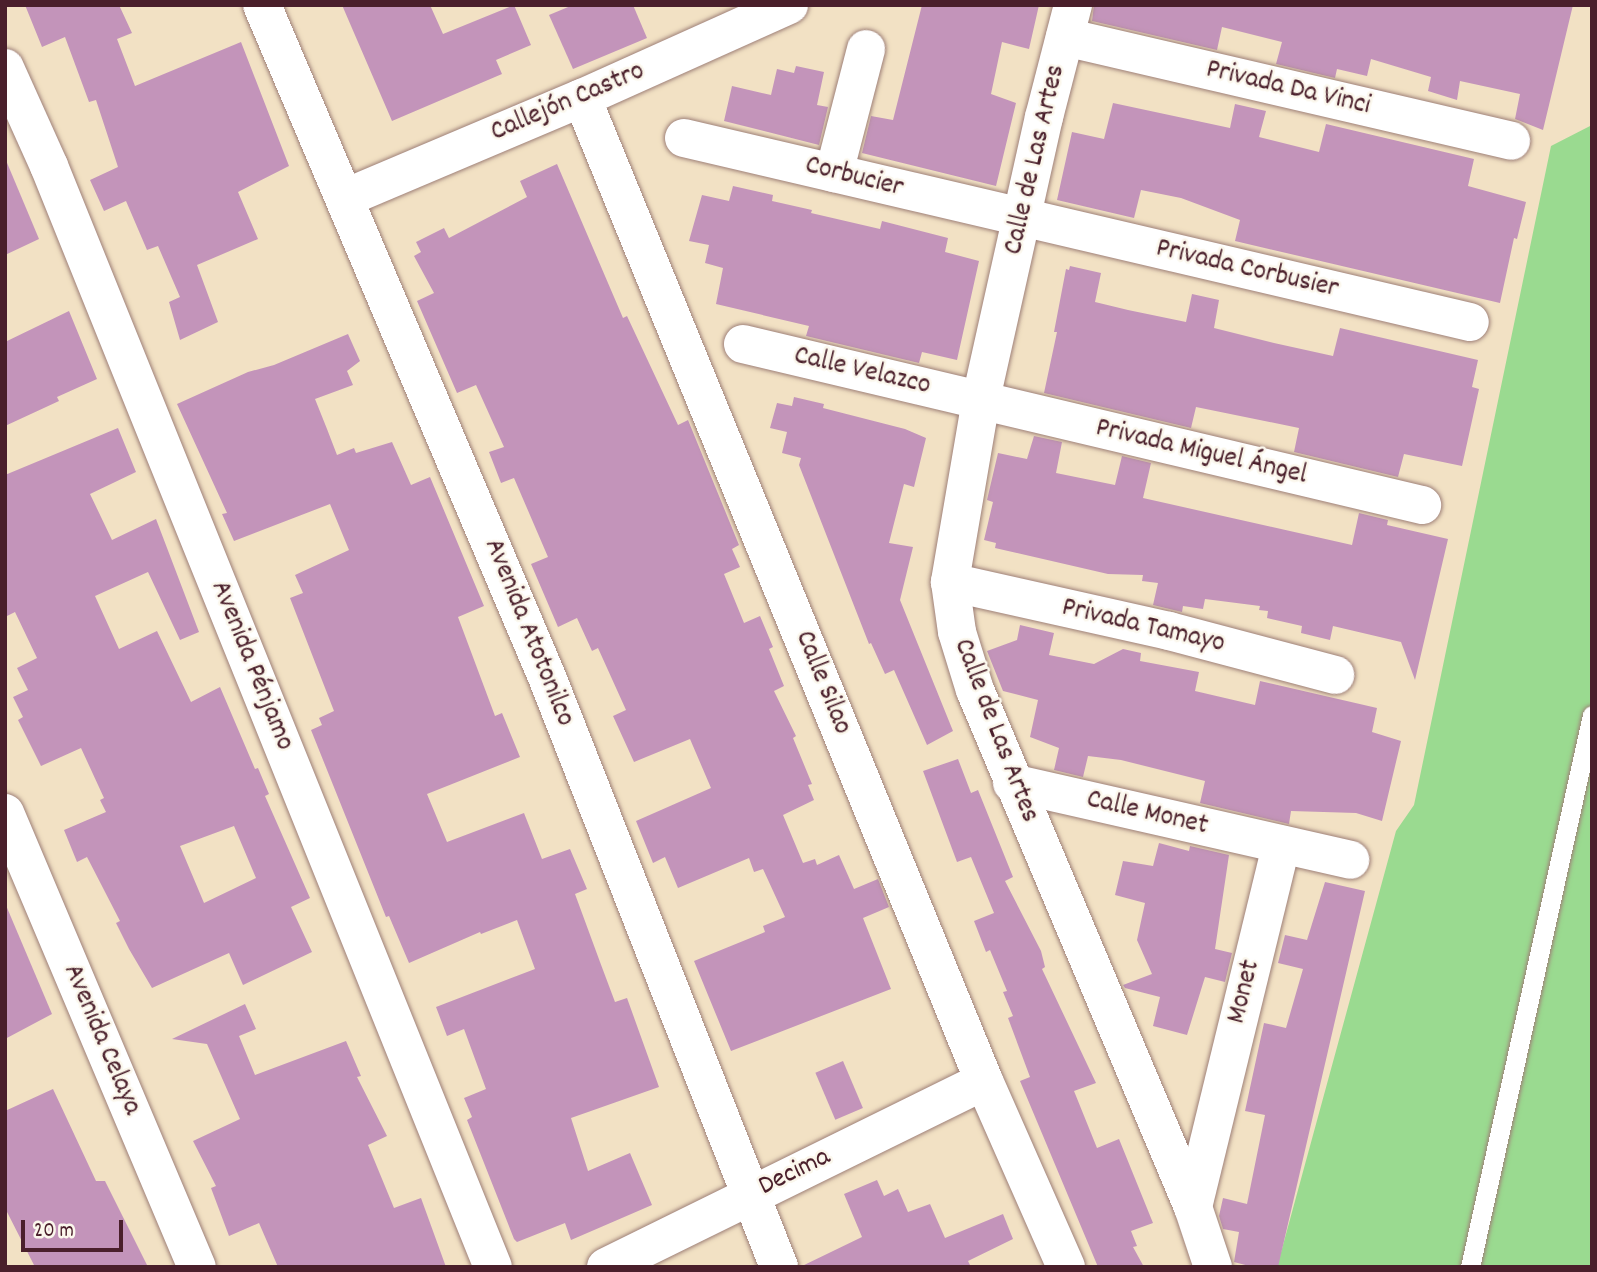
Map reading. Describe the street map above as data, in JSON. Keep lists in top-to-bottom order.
{
  "streets": {
    "street": [
      "Privada Da Vinci",
      "Callejón Castro",
      "Calle de Las Artes",
      "Corbucier",
      "Privada Corbusier",
      "Calle Velazco",
      "Privada Miguel Ángel",
      "Privada Tamayo",
      "Avenida Atotonilco",
      "Avenida Pénjamo",
      "Calle Silao",
      "Calle Monet",
      "Monet",
      "Avenida Celaya",
      "Decima"
    ]
  },
  "crossings": [
    ["Privada Da Vinci", "Calle de Las Artes"],
    ["Callejón Castro", "Avenida Atotonilco"],
    ["Callejón Castro", "Calle Silao"],
    ["Calle de Las Artes", "Corbucier"],
    ["Calle de Las Artes", "Privada Corbusier"],
    ["Calle de Las Artes", "Calle Velazco"],
    ["Calle de Las Artes", "Privada Miguel Ángel"],
    ["Calle de Las Artes", "Privada Tamayo"],
    ["Calle de Las Artes", "Calle Monet"],
    ["Calle de Las Artes", "Monet"],
    ["Corbucier", "Privada Corbusier"],
    ["Calle Velazco", "Privada Miguel Ángel"],
    ["Avenida Atotonilco", "Decima"],
    ["Calle Silao", "Decima"],
    ["Calle Monet", "Monet"]
  ],
  "scale_bar": "20 m"
}
